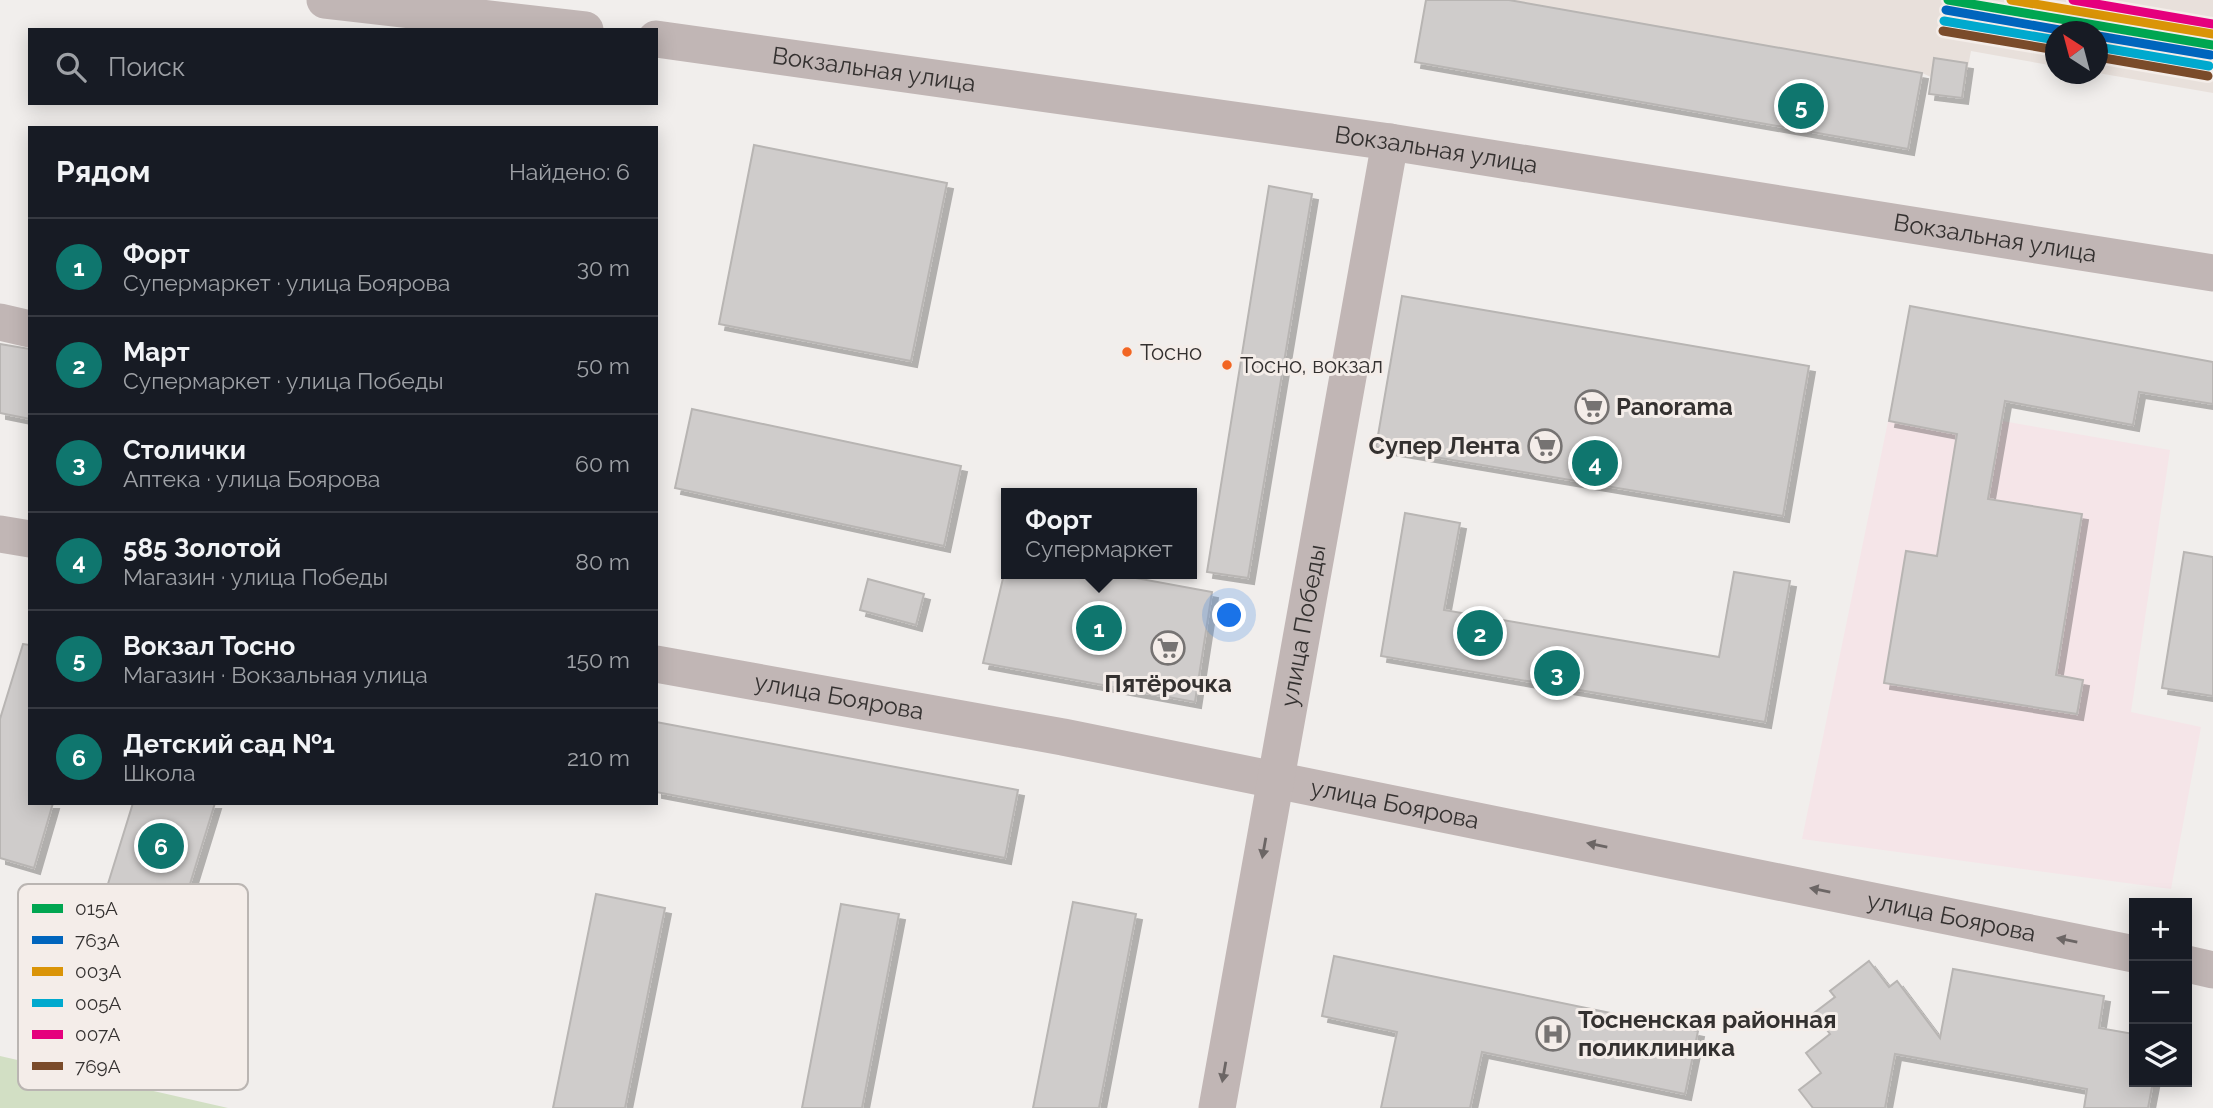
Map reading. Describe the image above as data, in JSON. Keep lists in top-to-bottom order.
{
  "streets": {
    "street": ["Вокзальная улица", "улица Победы", "улица Боярова"]
  },
  "crossings": [
    ["Вокзальная улица", "улица Победы"],
    ["улица Победы", "улица Боярова"]
  ],
  "one_way": ["улица Боярова"],
  "places": {
    "other": ["Тосно", "Тосно, вокзал"],
    "supermarket": ["Panorama", "Супер Лента", "Пятёрочка"],
    "hospital": ["Тосненская районная поликлиника"]
  },
  "lines": [
    "transit line 015А",
    "transit line 003А",
    "transit line 007А",
    "transit line 763А",
    "transit line 005А",
    "transit line 769А"
  ],
  "legend": [
    "015А",
    "763А",
    "003А",
    "005А",
    "007А",
    "769А"
  ],
  "north": "top left",
  "page": {
    "search": "Поиск",
    "pins": [
      "5",
      "4",
      "1",
      "2",
      "3",
      "6"
    ],
    "heading": ["Рядом", "Найдено: 6"],
    "list": [
      {
        "mark": "1",
        "name": "Форт",
        "note": "Супермаркет · улица Боярова",
        "value": "30 m"
      },
      {
        "mark": "2",
        "name": "Март",
        "note": "Супермаркет · улица Победы",
        "value": "50 m"
      },
      {
        "mark": "3",
        "name": "Столички",
        "note": "Аптека · улица Боярова",
        "value": "60 m"
      },
      {
        "mark": "4",
        "name": "585 Золотой",
        "note": "Магазин · улица Победы",
        "value": "80 m"
      },
      {
        "mark": "5",
        "name": "Вокзал Тосно",
        "note": "Магазин · Вокзальная улица",
        "value": "150 m"
      },
      {
        "mark": "6",
        "name": "Детский сад №1",
        "note": "Школа",
        "value": "210 m"
      }
    ],
    "popup": ["Форт", "Супермаркет"],
    "map_buttons": ["+", "−"]
  }
}
